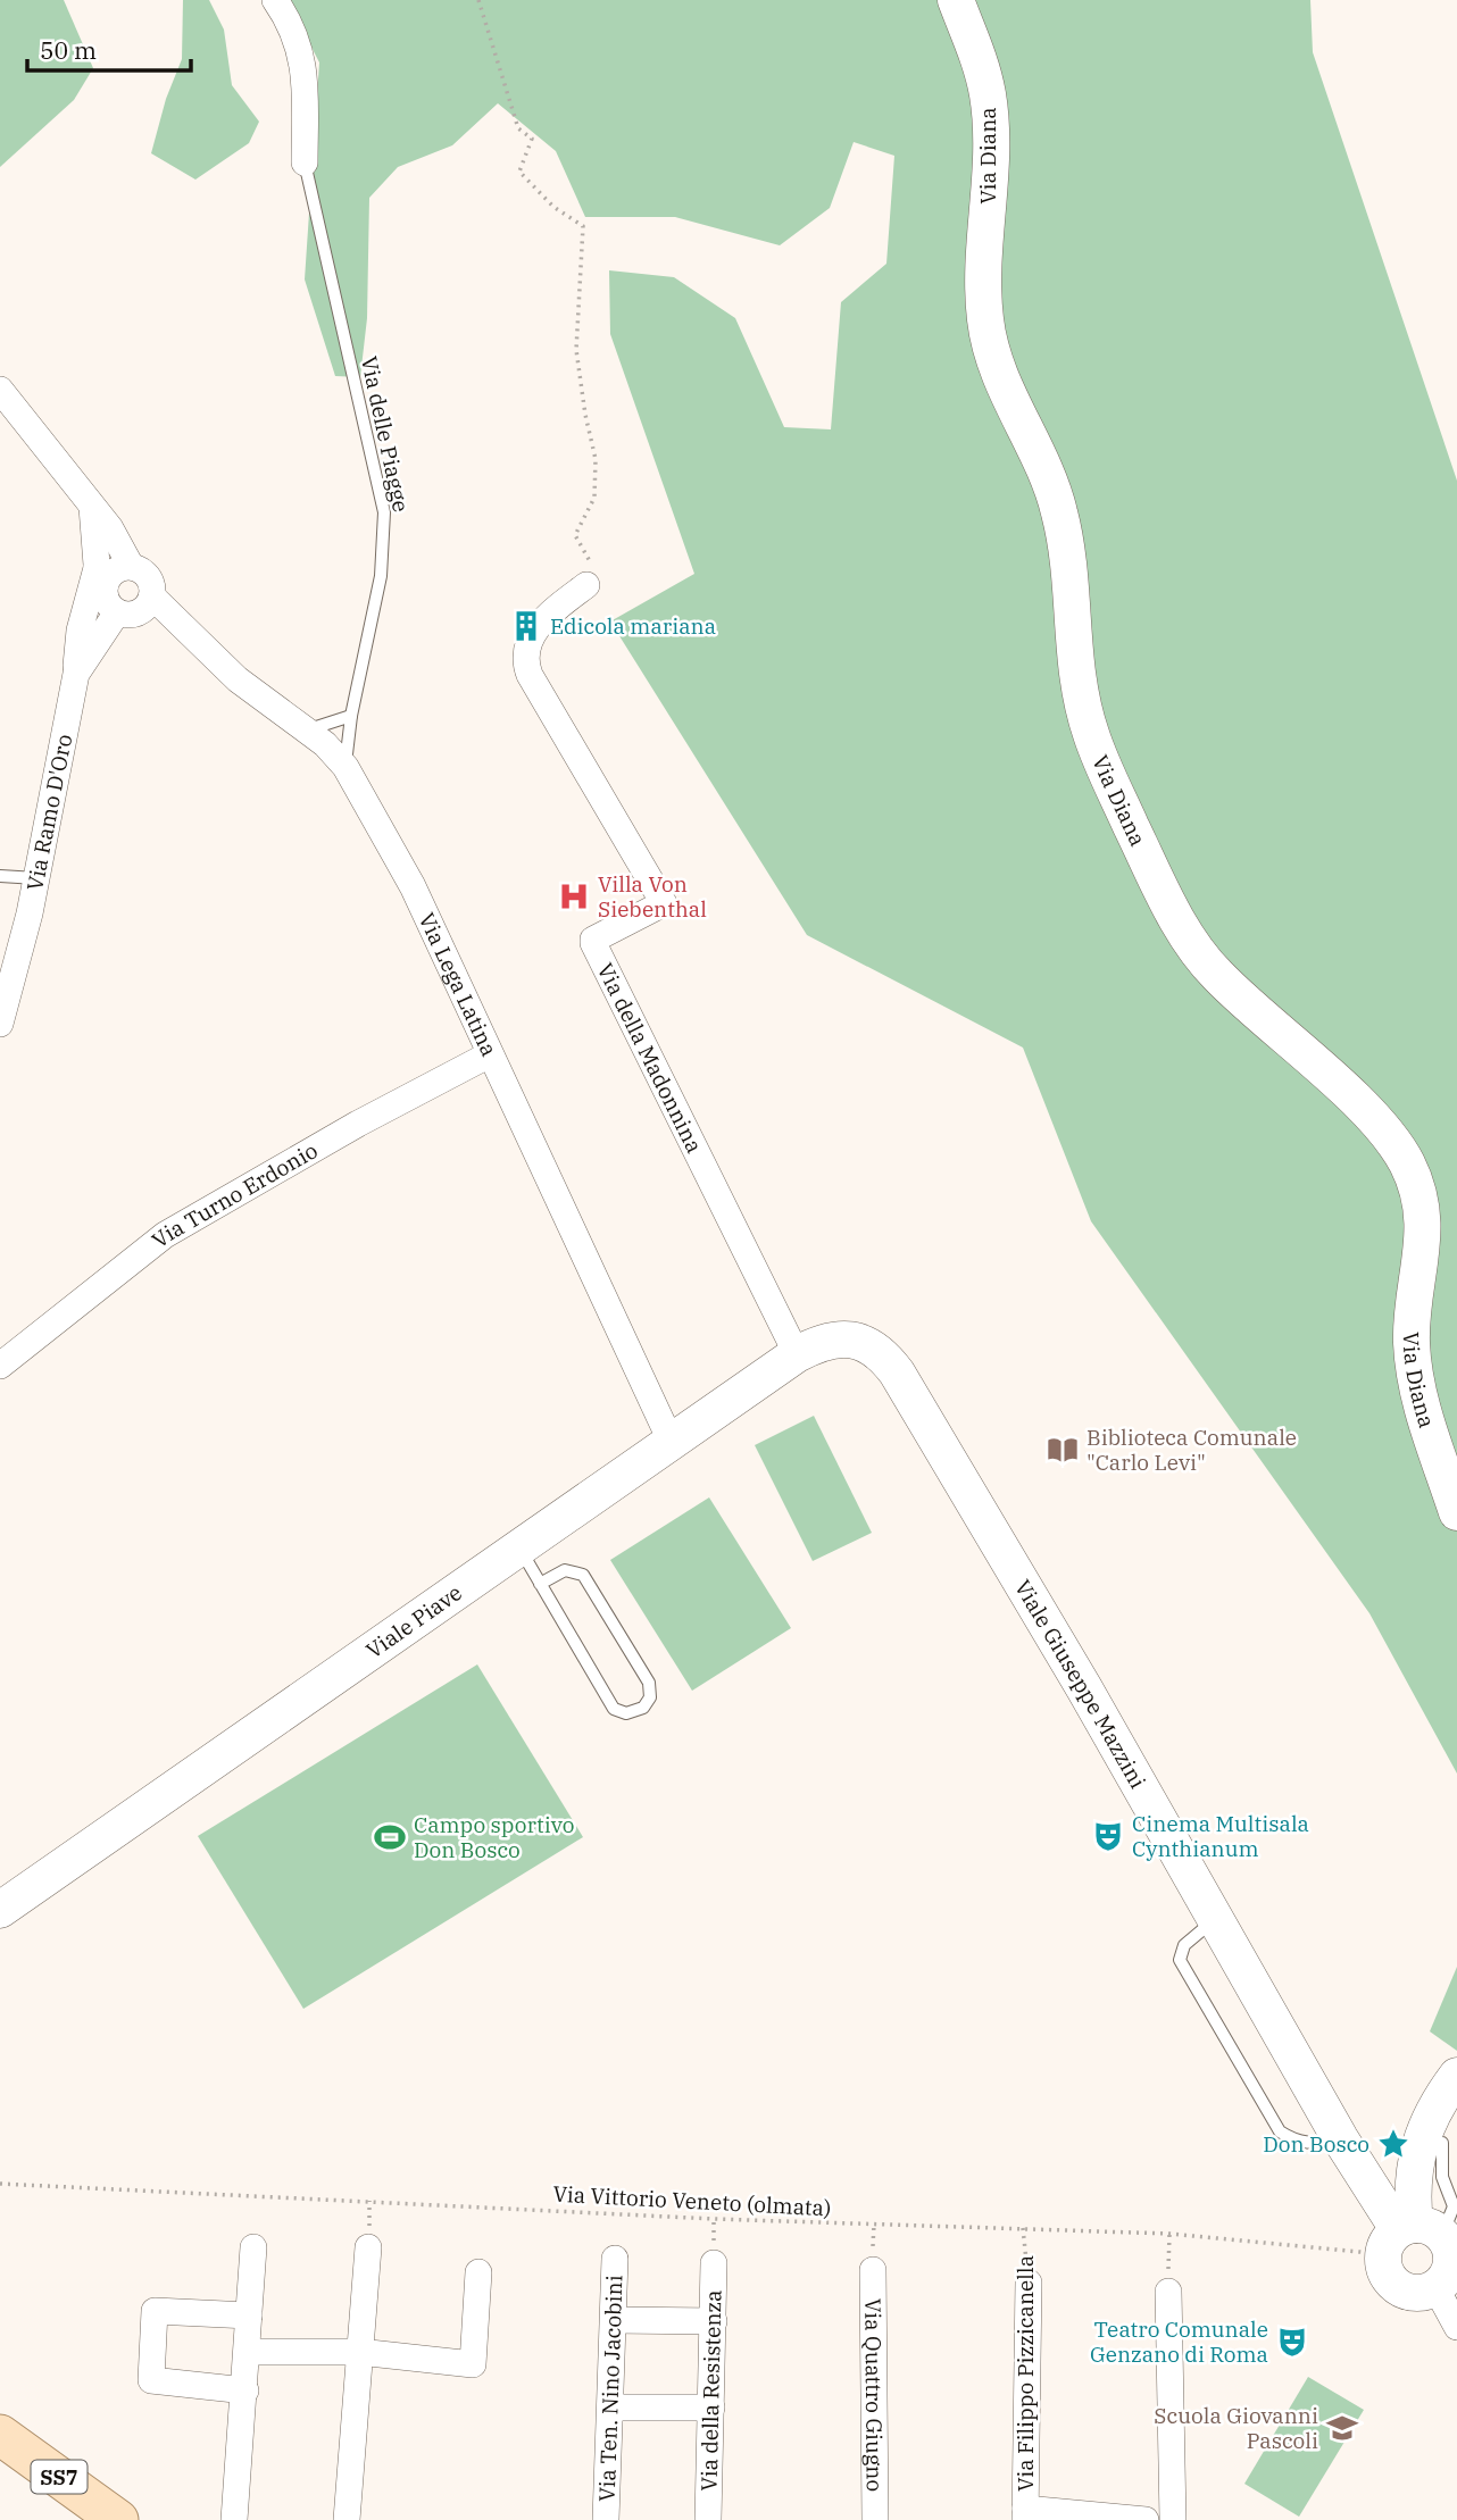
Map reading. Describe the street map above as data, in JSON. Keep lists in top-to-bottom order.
{
  "streets": {
    "main road": ["SS7"],
    "street": [
      "Via Diana",
      "Via Ramo D'Oro",
      "Via Lega Latina",
      "Via della Madonnina",
      "Via Turno Erdonio",
      "Viale Piave",
      "Viale Giuseppe Mazzini",
      "Via Filippo Pizzicanella",
      "Via Ten. Nino Jacobini",
      "Via della Resistenza",
      "Via Quattro Giugno"
    ],
    "lane": ["Via delle Piagge"],
    "path": ["Via Vittorio Veneto (olmata)"]
  },
  "crossings": [
    ["Via delle Piagge", "Via Lega Latina"],
    ["Via Ramo D'Oro", "Via Lega Latina"],
    ["Via Lega Latina", "Via Turno Erdonio"],
    ["Via Lega Latina", "Viale Piave"],
    ["Via della Madonnina", "Viale Piave"],
    ["Viale Piave", "Viale Giuseppe Mazzini"],
    ["Viale Giuseppe Mazzini", "Via Vittorio Veneto (olmata)"],
    ["Via Vittorio Veneto (olmata)", "Via Filippo Pizzicanella"]
  ],
  "places": {
    "building": ["Edicola mariana"],
    "hospital": ["Villa Von Siebenthal"],
    "library": ["Biblioteca Comunale \"Carlo Levi\""],
    "theatre": ["Cinema Multisala Cynthianum", "Teatro Comunale Genzano di Roma"],
    "sports": ["Campo sportivo Don Bosco"],
    "place": ["Don Bosco"],
    "school or university": ["Scuola Giovanni Pascoli"]
  },
  "scale_bar": "50 m"
}
